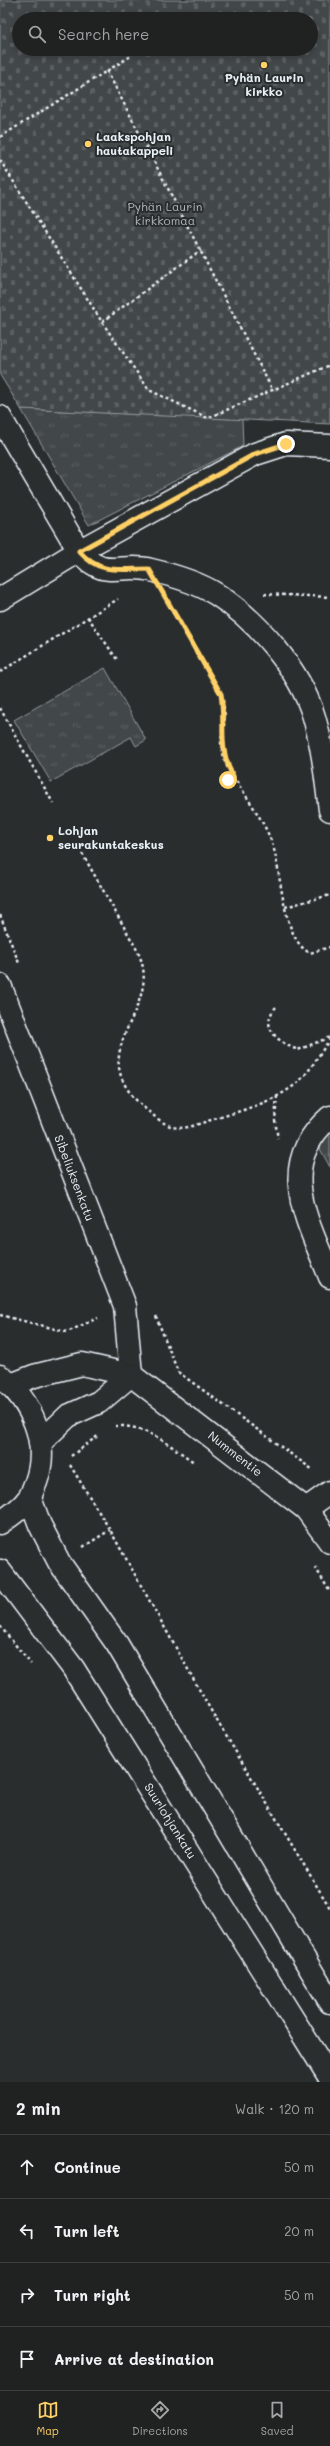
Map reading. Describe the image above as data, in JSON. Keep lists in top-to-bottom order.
{
  "streets": {
    "main road": ["Sibeliuksenkatu", "Nummentie", "Suurlohjankatu"]
  },
  "crossings": [
    ["Sibeliuksenkatu", "Nummentie"]
  ],
  "parks": ["Pyhän Laurin kirkkomaa"],
  "places": ["Pyhän Laurin kirkko", "Laakspohjan hautakappeli", "Lohjan seurakuntakeskus"],
  "page": {
    "search": "Search here",
    "heading": ["2 min", "Walk · 120 m"],
    "list": [
      ["Continue", "50 m"],
      ["Turn left", "20 m"],
      ["Turn right", "50 m"],
      "Arrive at destination"
    ],
    "nav": ["Map", "Directions", "Saved"]
  }
}
